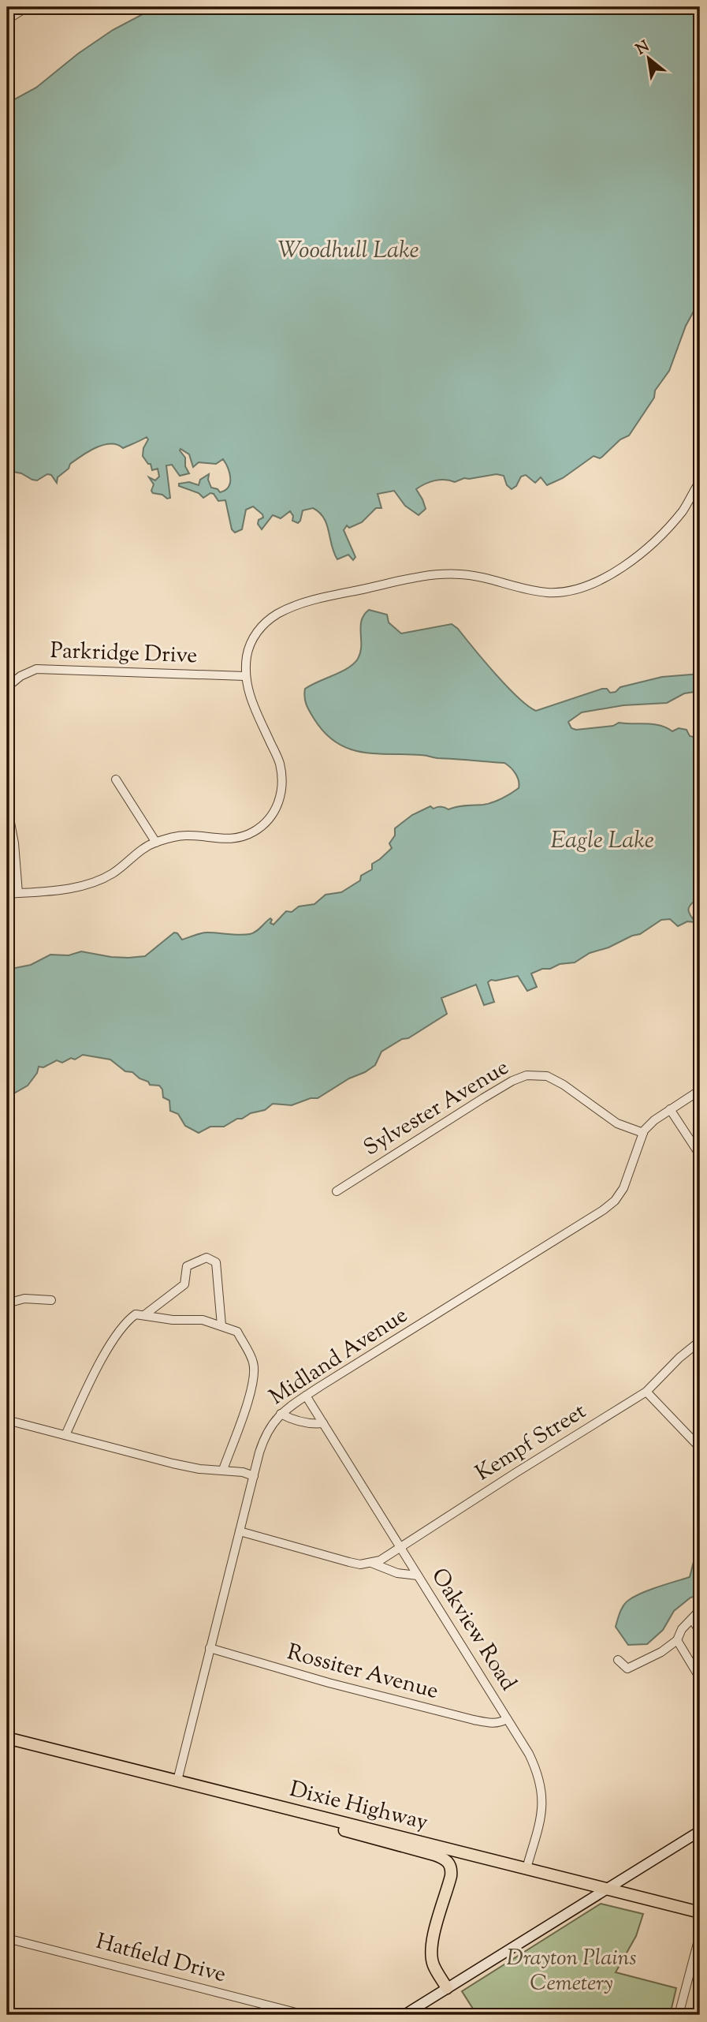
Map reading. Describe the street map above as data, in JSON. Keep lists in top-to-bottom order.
{
  "streets": {
    "main road": ["Dixie Highway"],
    "street": [
      "Parkridge Drive",
      "Sylvester Avenue",
      "Midland Avenue",
      "Kempf Street",
      "Oakview Road",
      "Rossiter Avenue",
      "Hatfield Drive"
    ]
  },
  "crossings": [
    ["Sylvester Avenue", "Midland Avenue"],
    ["Midland Avenue", "Oakview Road"],
    ["Midland Avenue", "Rossiter Avenue"],
    ["Midland Avenue", "Dixie Highway"],
    ["Kempf Street", "Oakview Road"],
    ["Oakview Road", "Rossiter Avenue"],
    ["Oakview Road", "Dixie Highway"]
  ],
  "water": ["Woodhull Lake", "Eagle Lake"],
  "parks": ["Drayton Plains Cemetery"],
  "north": "top left"
}
